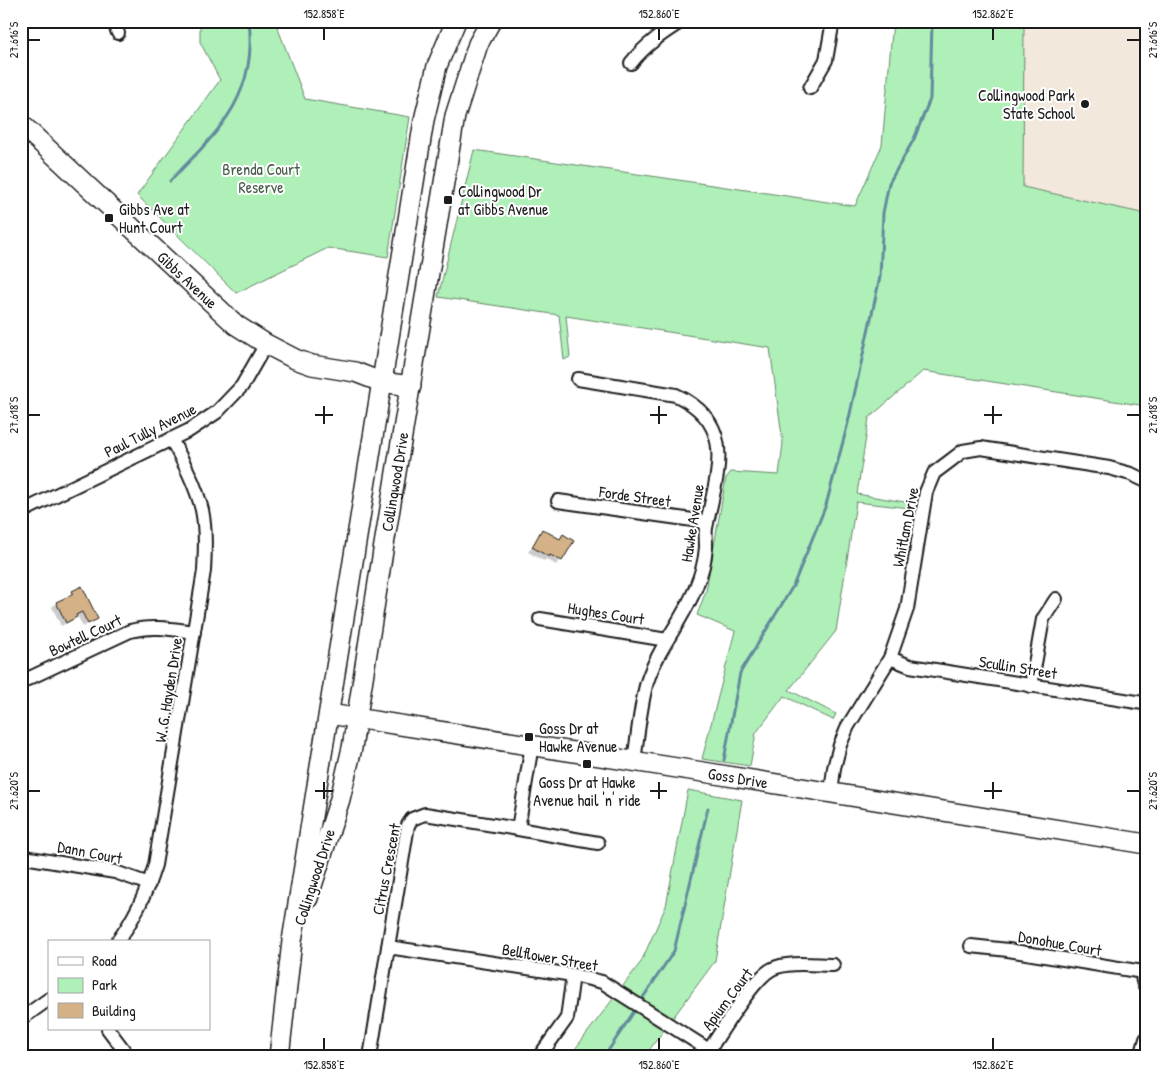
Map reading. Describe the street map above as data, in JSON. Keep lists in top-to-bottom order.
{
  "streets": {
    "main road": ["Gibbs Avenue", "Collingwood Drive", "Goss Drive"],
    "street": [
      "Paul Tully Avenue",
      "Forde Street",
      "Hawke Avenue",
      "Whitlam Drive",
      "Hughes Court",
      "Bowtell Court",
      "Scullin Street",
      "W. G. Hayden Drive",
      "Dann Court",
      "Citrus Crescent",
      "Donohue Court",
      "Bellflower Street",
      "Apium Court"
    ]
  },
  "crossings": [
    ["Gibbs Avenue", "Paul Tully Avenue"],
    ["Gibbs Avenue", "Collingwood Drive"],
    ["Paul Tully Avenue", "W. G. Hayden Drive"],
    ["Collingwood Drive", "Goss Drive"],
    ["Forde Street", "Hawke Avenue"],
    ["Hawke Avenue", "Hughes Court"],
    ["Hawke Avenue", "Goss Drive"],
    ["Whitlam Drive", "Scullin Street"],
    ["Whitlam Drive", "Goss Drive"],
    ["Bowtell Court", "W. G. Hayden Drive"],
    ["W. G. Hayden Drive", "Dann Court"],
    ["Citrus Crescent", "Bellflower Street"],
    ["Bellflower Street", "Apium Court"]
  ],
  "parks": ["Brenda Court Reserve"],
  "places": {
    "other": ["Collingwood Park State School"],
    "transit": [
      "Collingwood Dr at Gibbs Avenue",
      "Gibbs Ave at Hunt Court",
      "Goss Dr at Hawke Avenue",
      "Goss Dr at Hawke Avenue hail 'n' ride"
    ]
  },
  "legend": ["Road", "Park", "Building"],
  "coordinates": [
    "152.858°E",
    "152.860°E",
    "152.862°E",
    "27.616°S",
    "27.618°S",
    "27.620°S"
  ]
}
